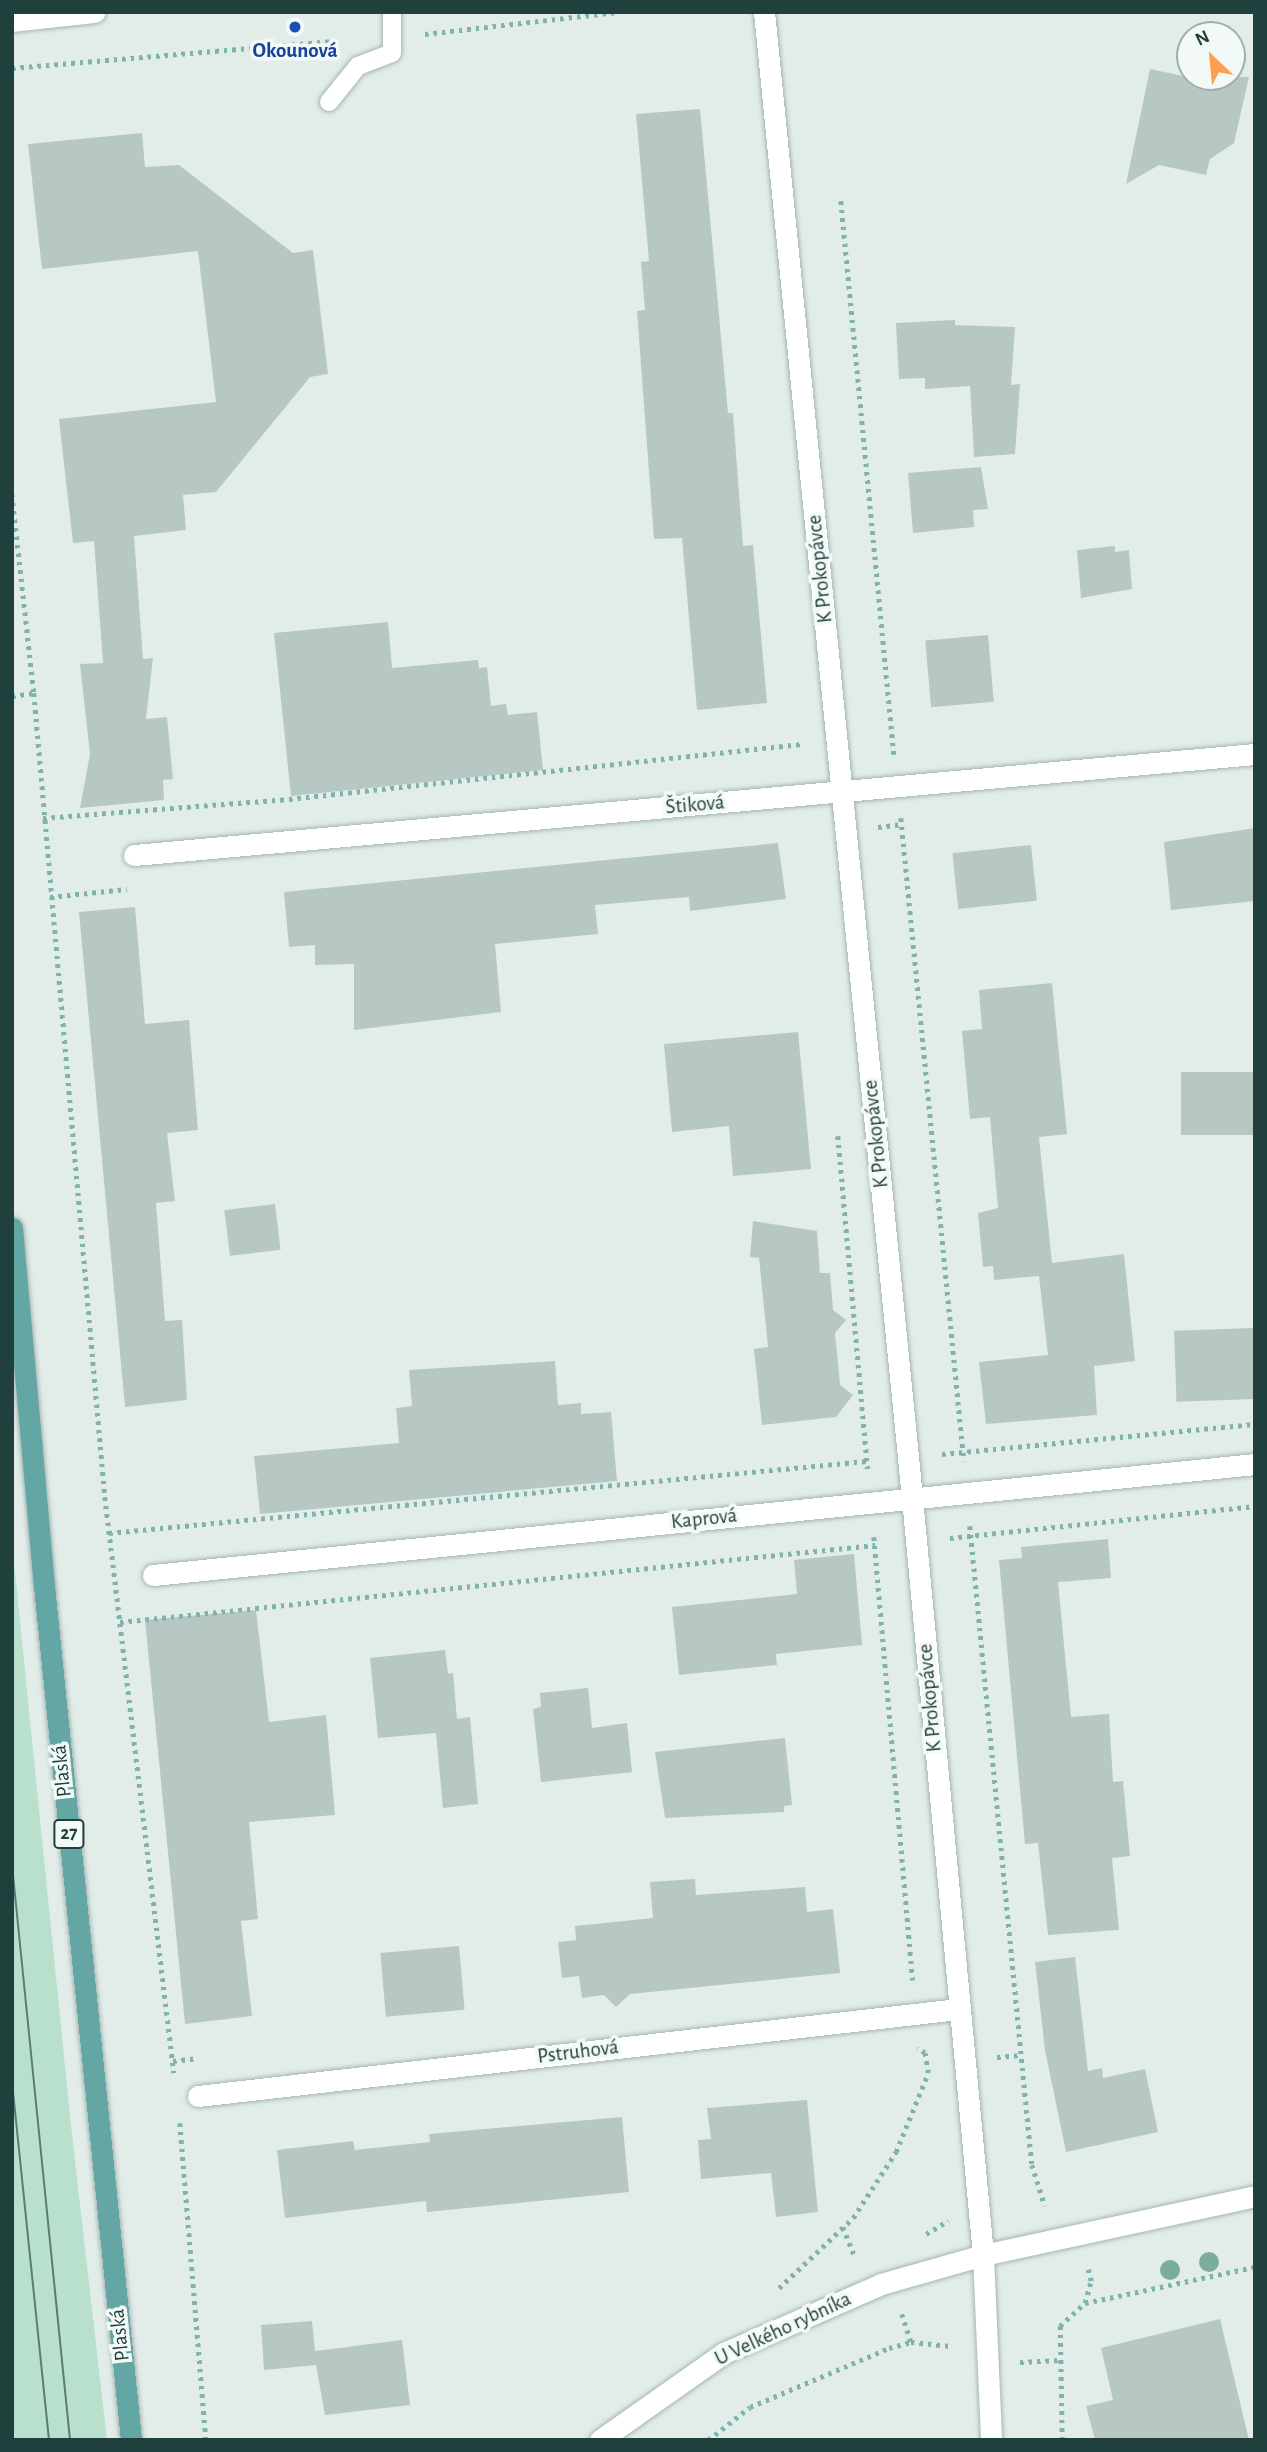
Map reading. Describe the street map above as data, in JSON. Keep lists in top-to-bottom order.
{
  "streets": {
    "main road": ["Plaská", "27"],
    "street": [
      "K Prokopávce",
      "Štiková",
      "Kaprová",
      "Pstruhová",
      "U Velkého rybníka"
    ]
  },
  "crossings": [
    ["K Prokopávce", "Štiková"],
    ["K Prokopávce", "Kaprová"],
    ["K Prokopávce", "Pstruhová"],
    ["K Prokopávce", "U Velkého rybníka"]
  ],
  "places": ["Okounová"],
  "north": "top left"
}
